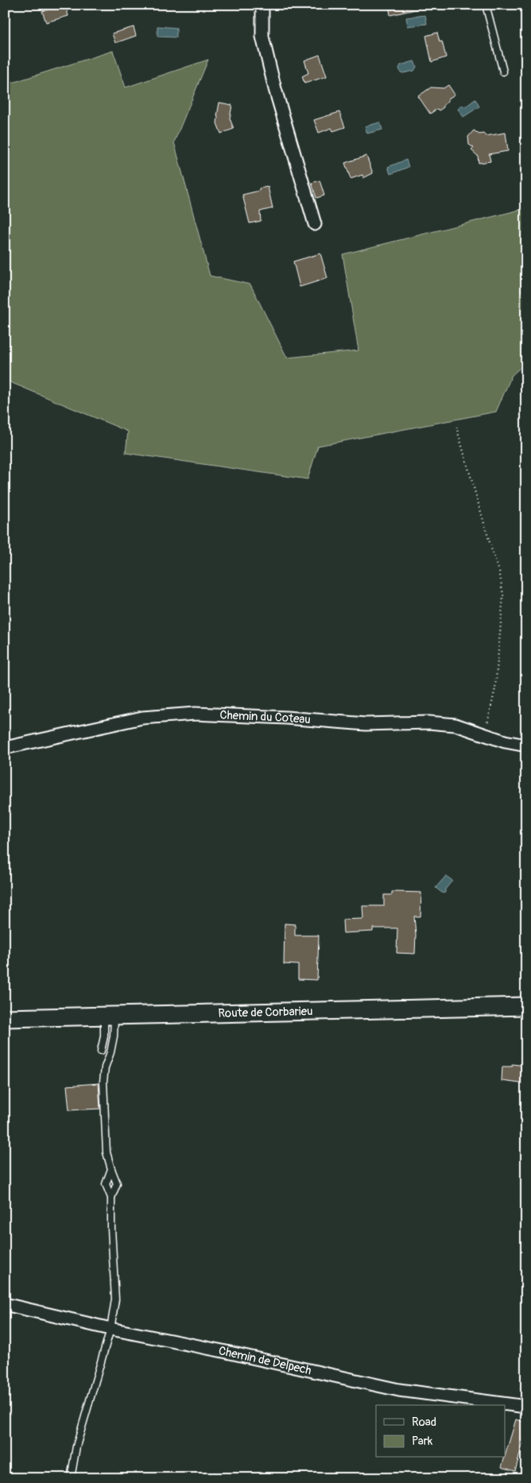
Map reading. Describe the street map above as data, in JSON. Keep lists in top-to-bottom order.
{
  "streets": {
    "main road": ["Route de Corbarieu"],
    "street": ["Chemin du Coteau", "Chemin de Delpech"]
  },
  "legend": ["Road", "Park"]
}
